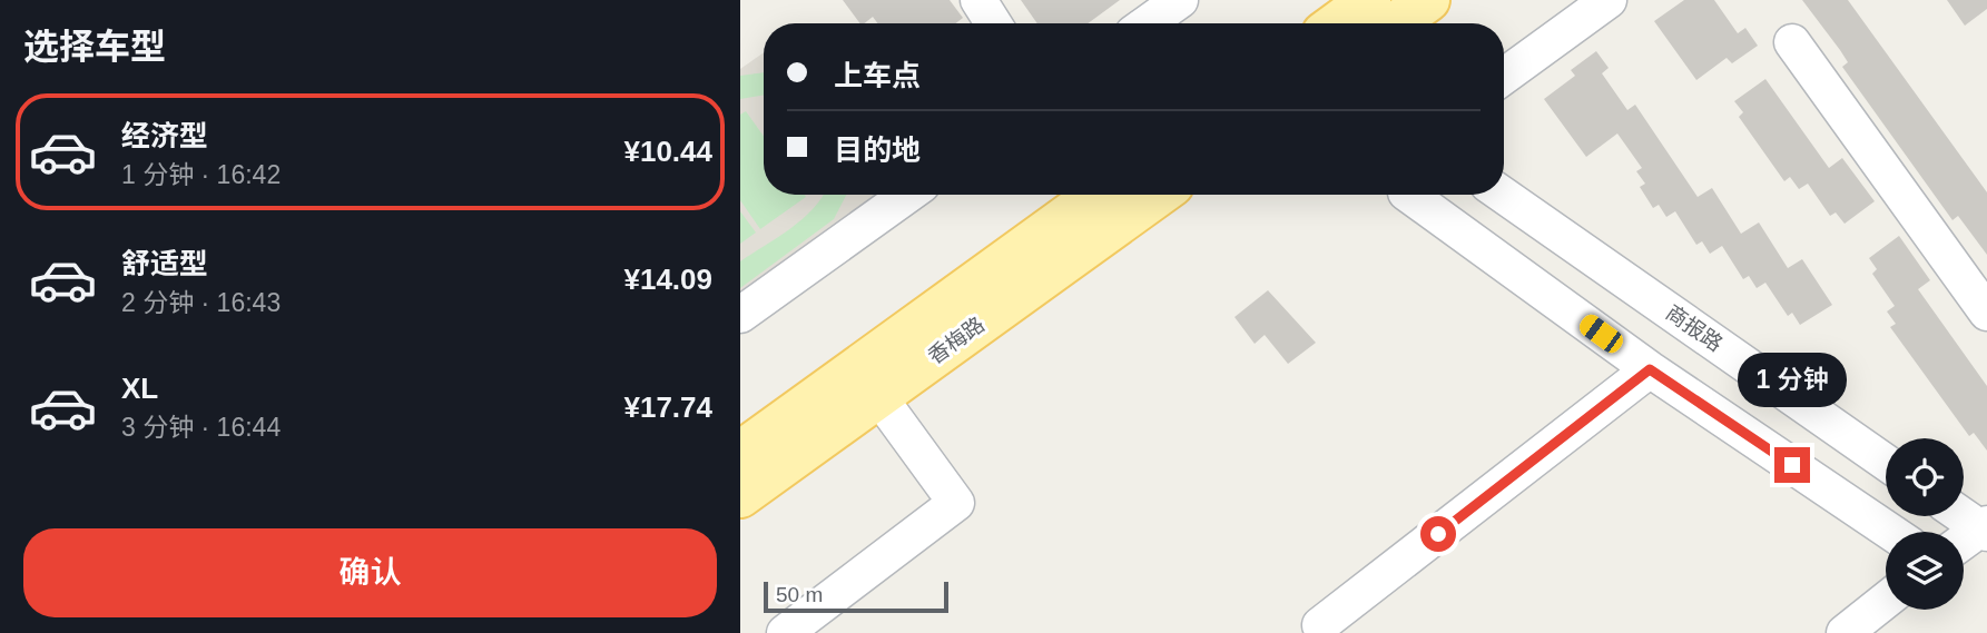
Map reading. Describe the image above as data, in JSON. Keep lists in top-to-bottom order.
{
  "streets": {
    "main road": ["香梅路"],
    "street": ["商报路"]
  },
  "scale_bar": "50 m",
  "page": {
    "heading": "选择车型",
    "banner": ["上车点", "目的地"],
    "list": [
      {
        "name": "经济型",
        "note": "1 分钟 · 16:42",
        "value": "¥10.44"
      },
      {
        "name": "舒适型",
        "note": "2 分钟 · 16:43",
        "value": "¥14.09"
      },
      {
        "name": "XL",
        "note": "3 分钟 · 16:44",
        "value": "¥17.74"
      }
    ],
    "bubble": "1 分钟",
    "buttons": "确认",
    "scale": "50 m"
  }
}
